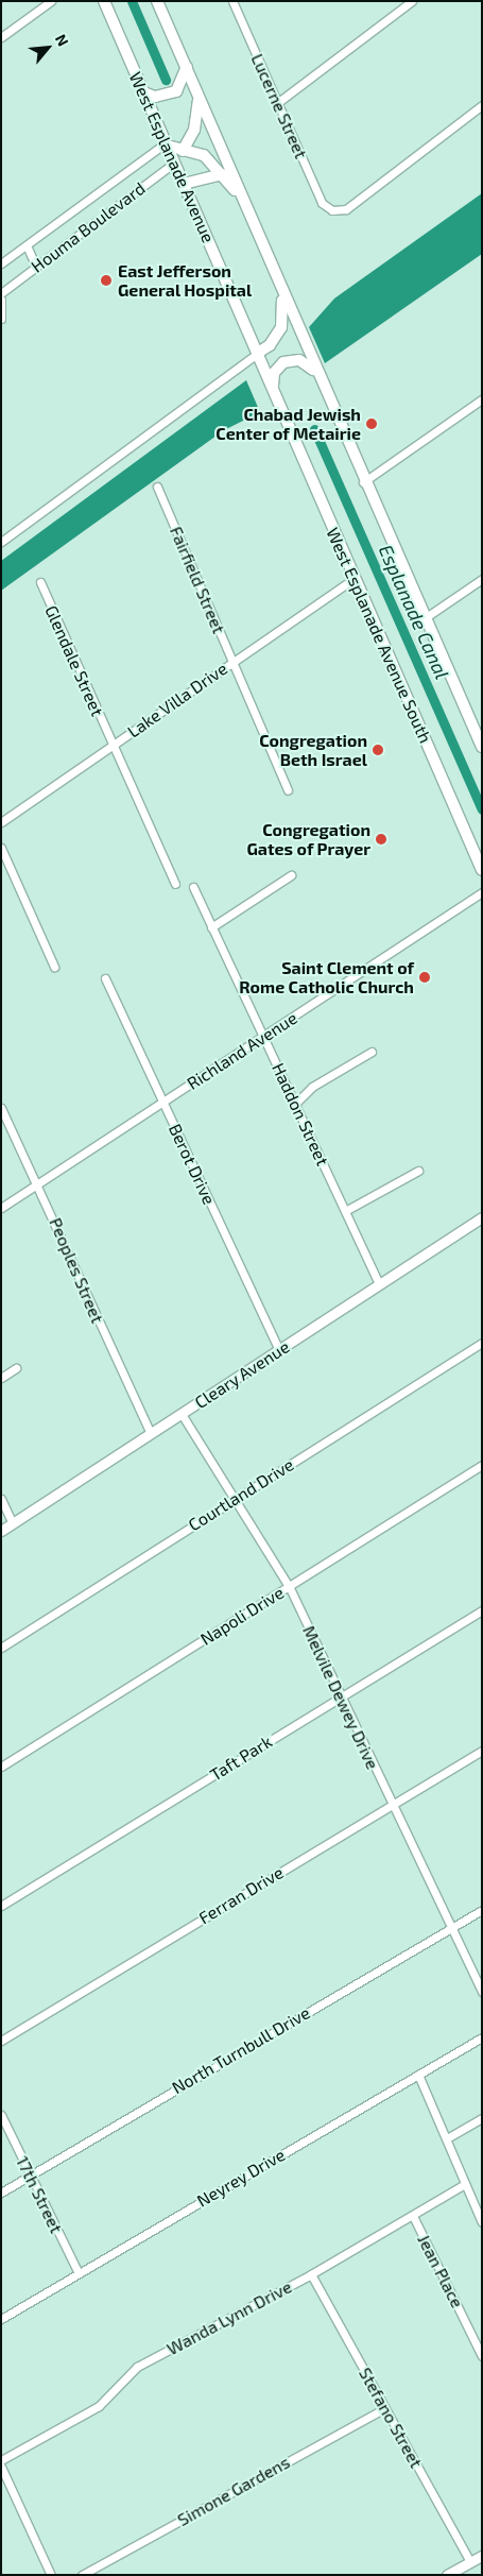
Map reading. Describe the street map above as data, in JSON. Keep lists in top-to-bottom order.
{
  "streets": {
    "main road": ["West Esplanade Avenue", "West Esplanade Avenue South"],
    "street": [
      "Lucerne Street",
      "Houma Boulevard",
      "Fairfield Street",
      "Glendale Street",
      "Lake Villa Drive",
      "Richland Avenue",
      "Haddon Street",
      "Berot Drive",
      "Peoples Street",
      "Cleary Avenue",
      "Courtland Drive",
      "Napoli Drive",
      "Melvile Dewey Drive",
      "Taft Park",
      "Ferran Drive",
      "North Turnbull Drive",
      "Neyrey Drive",
      "17th Street",
      "Jean Place",
      "Wanda Lynn Drive",
      "Stefano Street",
      "Simone Gardens"
    ]
  },
  "crossings": [
    ["West Esplanade Avenue", "Houma Boulevard"],
    ["West Esplanade Avenue", "West Esplanade Avenue South"],
    ["Fairfield Street", "Lake Villa Drive"],
    ["West Esplanade Avenue South", "Lake Villa Drive"],
    ["Glendale Street", "Lake Villa Drive"],
    ["Richland Avenue", "Haddon Street"],
    ["Richland Avenue", "Berot Drive"],
    ["Richland Avenue", "Peoples Street"],
    ["Haddon Street", "Cleary Avenue"],
    ["Berot Drive", "Cleary Avenue"],
    ["Peoples Street", "Cleary Avenue"],
    ["Cleary Avenue", "Melvile Dewey Drive"],
    ["Courtland Drive", "Melvile Dewey Drive"],
    ["Napoli Drive", "Melvile Dewey Drive"],
    ["Melvile Dewey Drive", "Taft Park"],
    ["Melvile Dewey Drive", "Ferran Drive"],
    ["Melvile Dewey Drive", "North Turnbull Drive"],
    ["North Turnbull Drive", "17th Street"],
    ["Neyrey Drive", "17th Street"],
    ["Jean Place", "Wanda Lynn Drive"],
    ["Wanda Lynn Drive", "Stefano Street"],
    ["Stefano Street", "Simone Gardens"]
  ],
  "water": ["Esplanade Canal"],
  "places": [
    "East Jefferson General Hospital",
    "Chabad Jewish Center of Metairie",
    "Congregation Beth Israel",
    "Congregation Gates of Prayer",
    "Saint Clement of Rome Catholic Church"
  ],
  "north": "top right"
}
